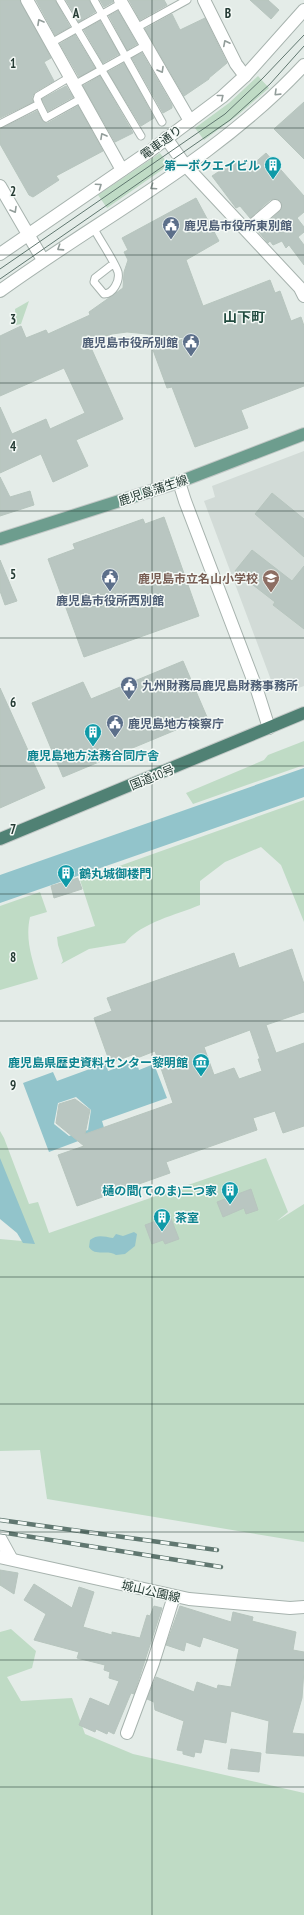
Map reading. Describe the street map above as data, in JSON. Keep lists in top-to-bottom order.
{
  "streets": {
    "highway": ["国道10号"],
    "main road": ["鹿児島蒲生線"],
    "street": ["電車通り", "城山公園線"]
  },
  "districts": ["山下町"],
  "places": {
    "building": [
      "第一ボクエイビル",
      "鹿児島地方法務合同庁舎",
      "鶴丸城御楼門",
      "樋の間(てのま)二つ家",
      "茶室"
    ],
    "public building": [
      "鹿児島市役所東別館",
      "鹿児島市役所別館",
      "鹿児島市役所西別館",
      "九州財務局鹿児島財務事務所",
      "鹿児島地方検察庁"
    ],
    "school or university": ["鹿児島市立名山小学校"],
    "museum": ["鹿児島県歴史資料センター黎明館"]
  },
  "grid": {
    "columns": ["A", "B"],
    "rows": [
      "1",
      "2",
      "3",
      "4",
      "5",
      "6",
      "7",
      "8",
      "9"
    ]
  }
}
